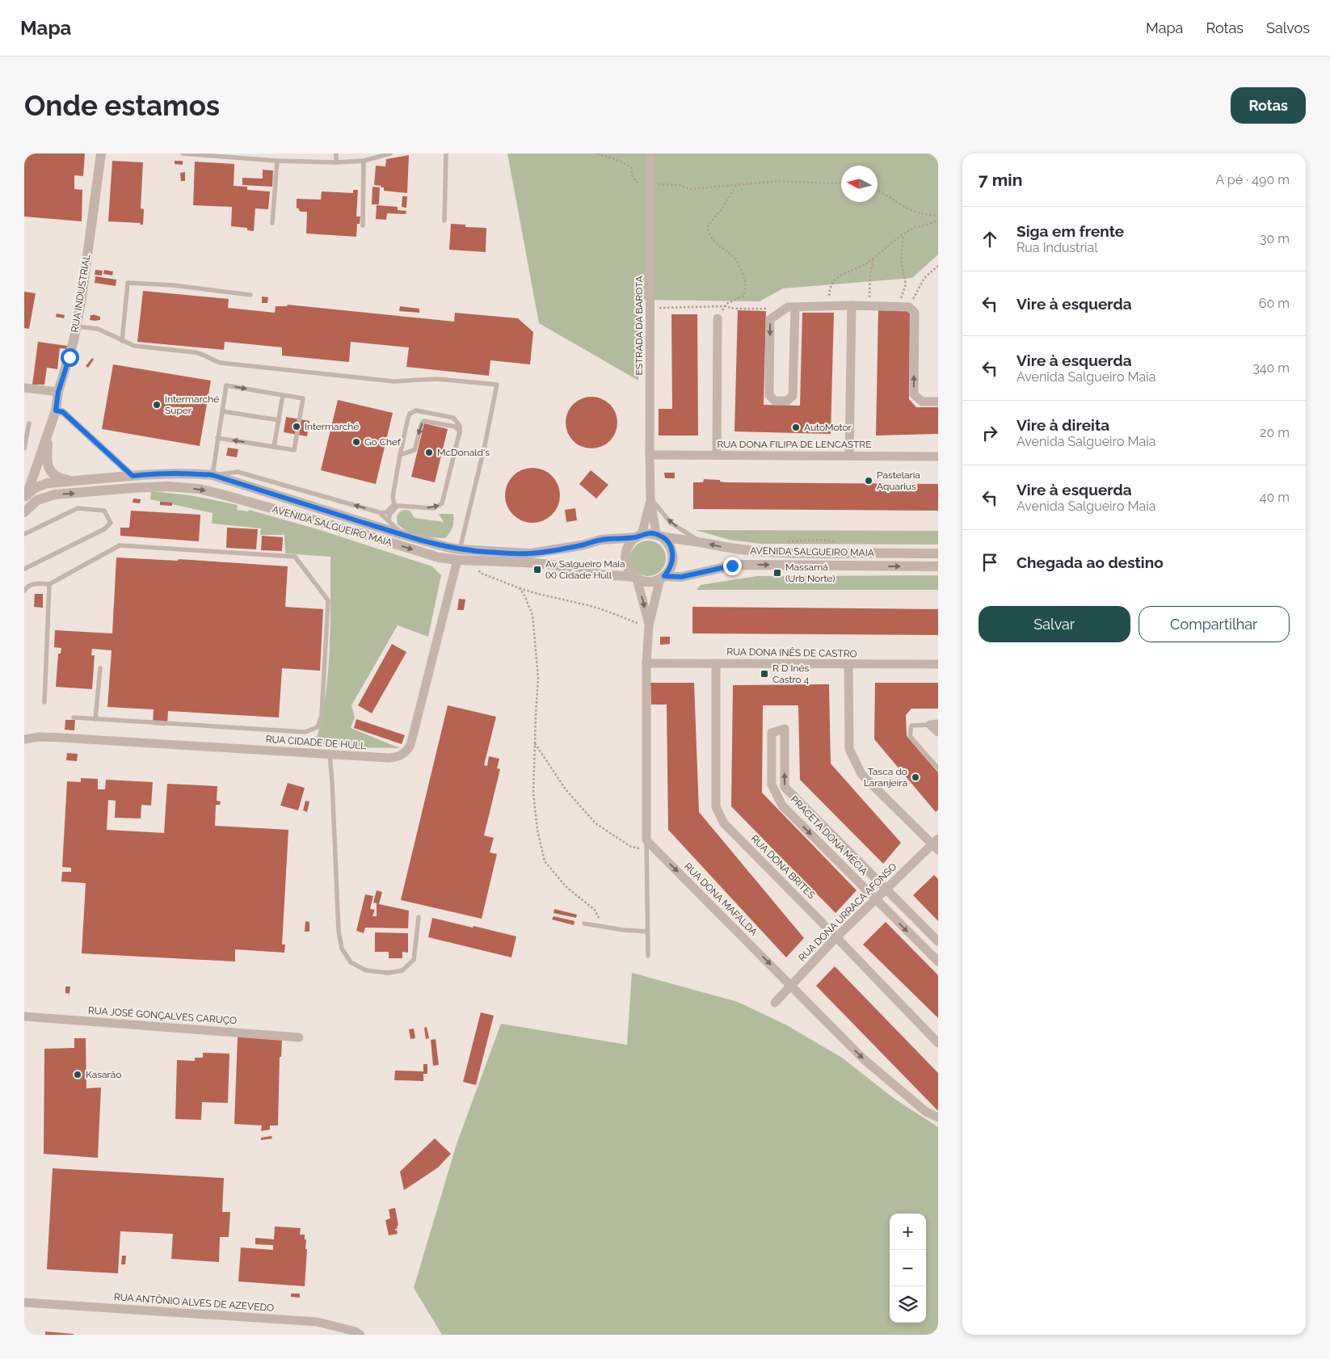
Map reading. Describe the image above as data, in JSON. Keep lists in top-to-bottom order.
{
  "streets": {
    "street": [
      "RUA INDUSTRIAL",
      "ESTRADA DA BAROTA",
      "RUA DONA FILIPA DE LENCASTRE",
      "AVENIDA SALGUEIRO MAIA",
      "RUA DONA INÊS DE CASTRO",
      "RUA CIDADE DE HULL",
      "PRACETA DONA MÉCIA",
      "RUA DONA BRITES",
      "RUA DONA MAFALDA",
      "RUA DONA URRACA AFONSO",
      "RUA JOSÉ GONÇALVES CARUÇO",
      "RUA ANTÔNIO ALVES DE AZEVEDO"
    ]
  },
  "crossings": [
    ["RUA INDUSTRIAL", "AVENIDA SALGUEIRO MAIA"],
    ["ESTRADA DA BAROTA", "RUA DONA FILIPA DE LENCASTRE"],
    ["ESTRADA DA BAROTA", "AVENIDA SALGUEIRO MAIA"],
    ["AVENIDA SALGUEIRO MAIA", "RUA CIDADE DE HULL"],
    ["RUA DONA INÊS DE CASTRO", "RUA DONA BRITES"],
    ["PRACETA DONA MÉCIA", "RUA DONA URRACA AFONSO"],
    ["RUA DONA BRITES", "RUA DONA URRACA AFONSO"],
    ["RUA DONA MAFALDA", "RUA DONA URRACA AFONSO"]
  ],
  "one_way": ["RUA DONA MAFALDA"],
  "places": {
    "other": [
      "Intermarché Super",
      "Intermarché",
      "AutoMotor",
      "Go Chef",
      "McDonald's",
      "Pastelaria Aquarius",
      "Tasca do Laranjeira",
      "Kasarão"
    ],
    "transit": ["Av Salgueiro Maia (X) Cidade Hull", "Massamá (Urb Norte)", "R D Inês Castro 4"]
  },
  "north": "left",
  "page": {
    "header": "Mapa",
    "nav": ["Mapa", "Rotas", "Salvos"],
    "buttons": [
      "Rotas",
      ["Salvar", "Compartilhar"]
    ],
    "title": "Onde estamos",
    "heading": ["7 min", "A pé · 490 m"],
    "list": [
      ["Siga em frente", "Rua Industrial", "30 m"],
      ["Vire à esquerda", "60 m"],
      ["Vire à esquerda", "Avenida Salgueiro Maia", "340 m"],
      ["Vire à direita", "Avenida Salgueiro Maia", "20 m"],
      ["Vire à esquerda", "Avenida Salgueiro Maia", "40 m"],
      "Chegada ao destino"
    ],
    "map_buttons": ["+", "−"]
  }
}
